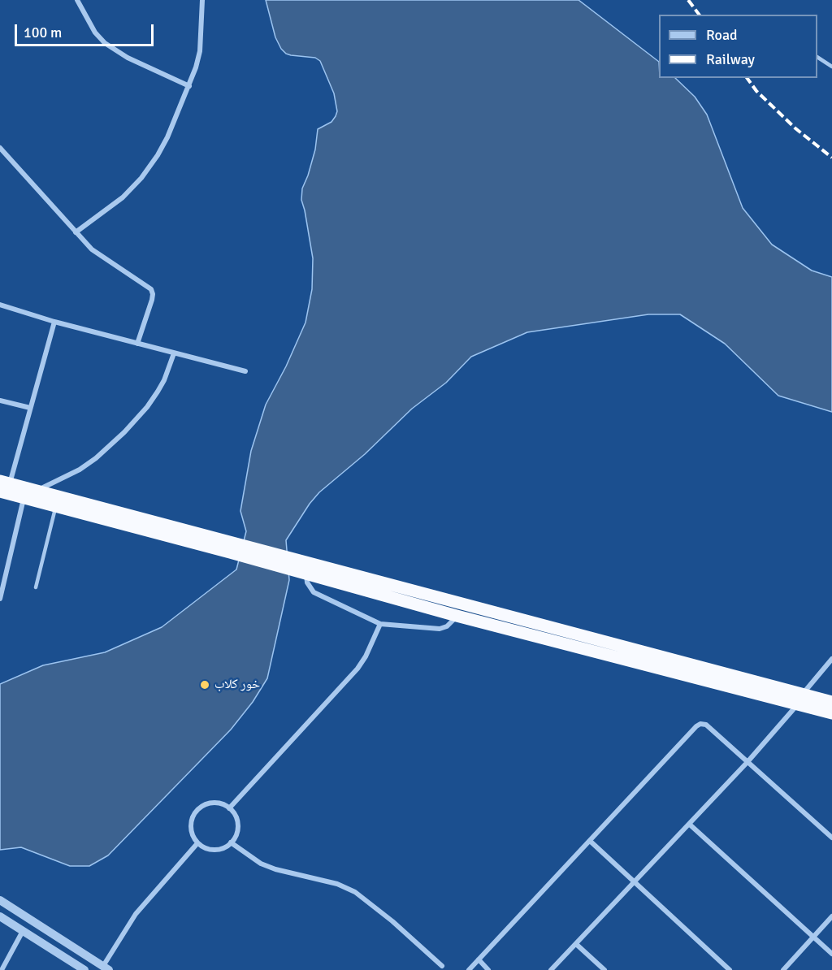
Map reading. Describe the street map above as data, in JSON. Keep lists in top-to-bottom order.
{
  "places": ["خور كلاب"],
  "legend": ["Road", "Railway"],
  "scale_bar": "100 m"
}
